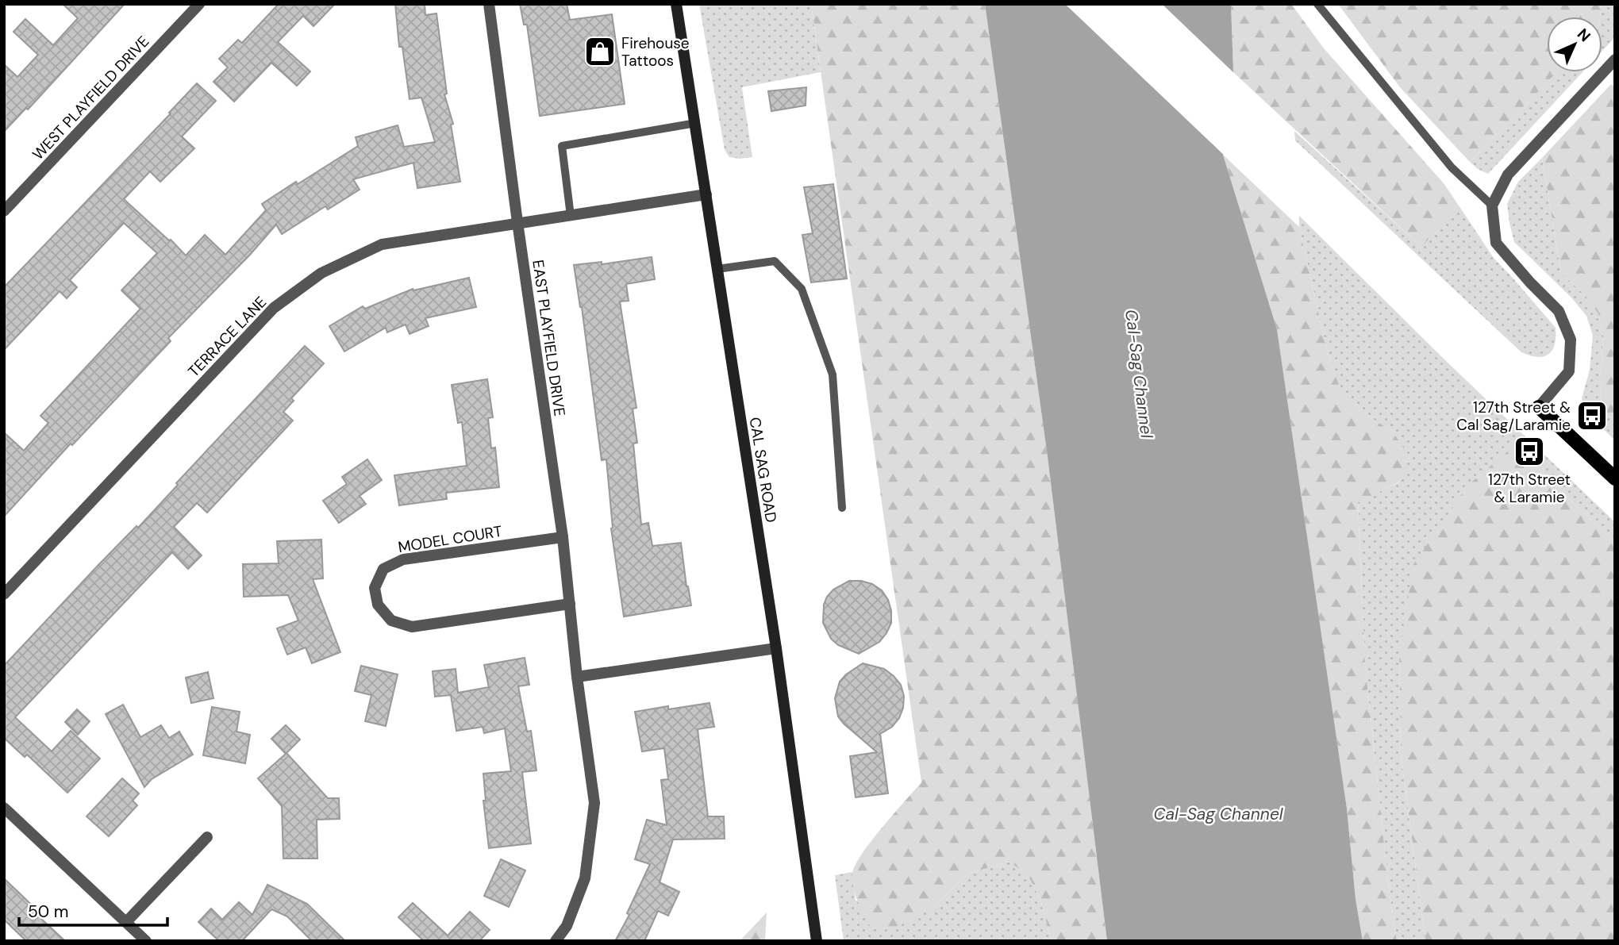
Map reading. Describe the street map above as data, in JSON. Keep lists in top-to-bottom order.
{
  "streets": {
    "main road": ["CAL SAG ROAD"],
    "street": [
      "WEST PLAYFIELD DRIVE",
      "TERRACE LANE",
      "EAST PLAYFIELD DRIVE",
      "MODEL COURT"
    ]
  },
  "crossings": [
    ["TERRACE LANE", "EAST PLAYFIELD DRIVE"],
    ["TERRACE LANE", "CAL SAG ROAD"],
    ["EAST PLAYFIELD DRIVE", "MODEL COURT"]
  ],
  "water": ["Cal-Sag Channel"],
  "places": {
    "shop": ["Firehouse Tattoos"],
    "bus stop": ["127th Street & Cal Sag/Laramie", "127th Street & Laramie"]
  },
  "scale_bar": "50 m",
  "north": "top right"
}
